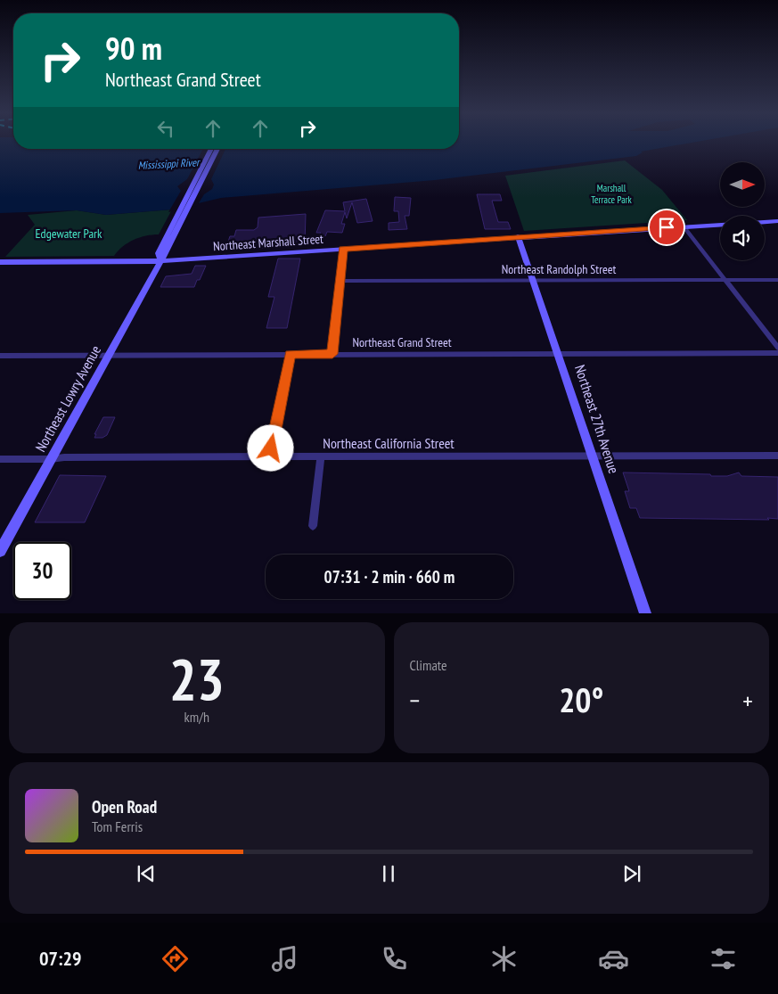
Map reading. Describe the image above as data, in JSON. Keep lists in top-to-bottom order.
{
  "streets": {
    "street": [
      "Northeast Marshall Street",
      "Northeast Randolph Street",
      "Northeast Grand Street",
      "Northeast Lowry Avenue",
      "Northeast 27th Avenue",
      "Northeast California Street"
    ]
  },
  "crossings": [
    ["Northeast Marshall Street", "Northeast Lowry Avenue"],
    ["Northeast Marshall Street", "Northeast 27th Avenue"],
    ["Northeast Randolph Street", "Northeast 27th Avenue"],
    ["Northeast Grand Street", "Northeast Lowry Avenue"],
    ["Northeast Grand Street", "Northeast 27th Avenue"],
    ["Northeast Lowry Avenue", "Northeast California Street"],
    ["Northeast 27th Avenue", "Northeast California Street"]
  ],
  "water": ["Mississippi River"],
  "parks": ["Marshall Terrace Park", "Edgewater Park"],
  "north": "right",
  "page": {
    "turn": ["90 m", "Northeast Grand Street"],
    "limit": "30",
    "trip": "07:31 · 2 min · 660 m",
    "tile": [
      ["23", "km/h"],
      "Climate"
    ],
    "heat": ["−", "20°", "+"],
    "song": ["Open Road", "Tom Ferris"],
    "tabs": "07:29"
  }
}
